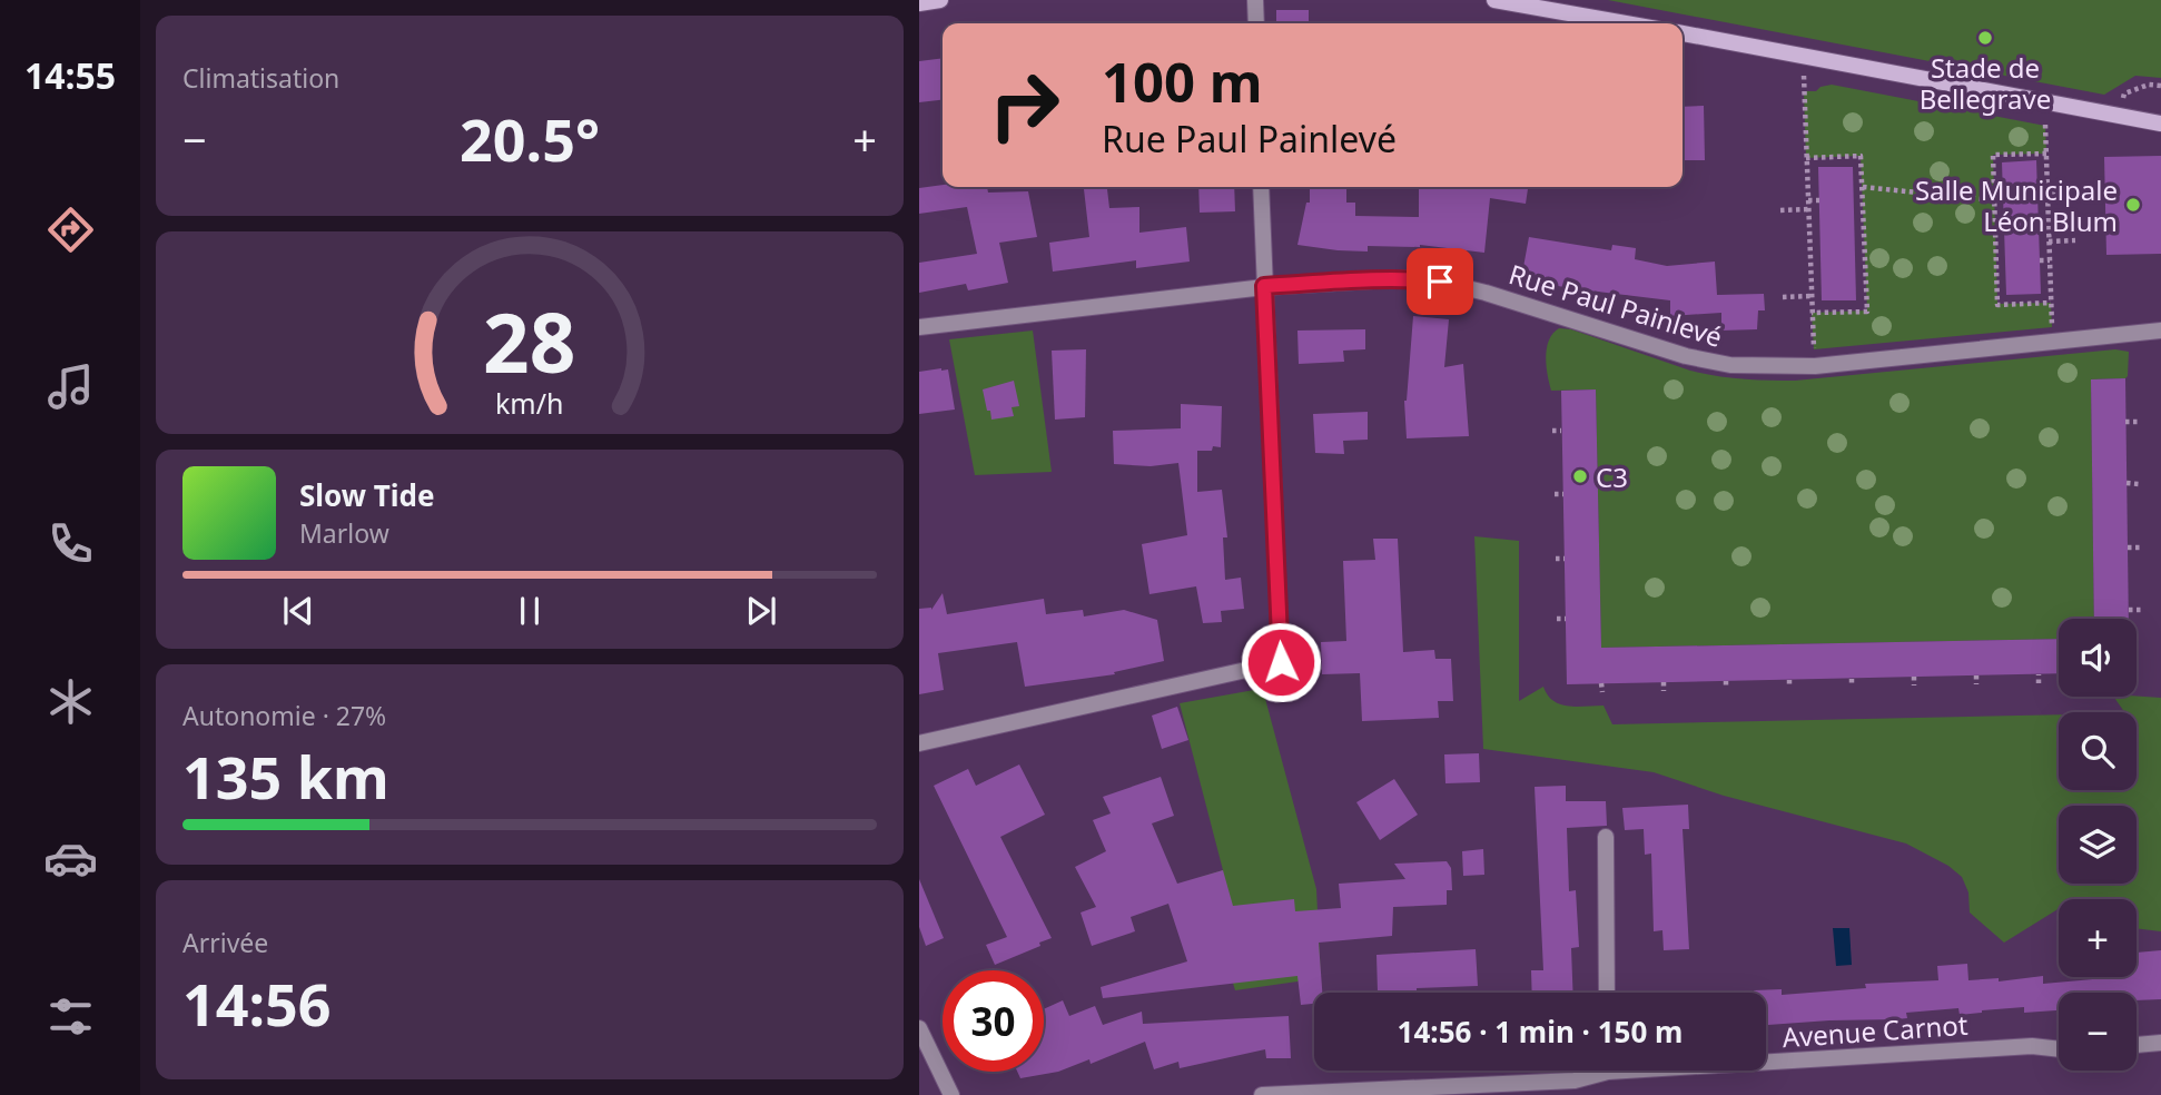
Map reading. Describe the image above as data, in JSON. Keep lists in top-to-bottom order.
{
  "streets": {
    "street": ["Rue Paul Painlevé", "Avenue Carnot"]
  },
  "places": ["Stade de Bellegrave", "Salle Municipale Léon Blum", "C3"],
  "page": {
    "tabs": "14:55",
    "tile": [
      "Climatisation",
      ["Autonomie · 27%", "135 km"],
      ["Arrivée", "14:56"]
    ],
    "turn": ["100 m", "Rue Paul Painlevé"],
    "heat": ["−", "20.5°", "+"],
    "song": ["Slow Tide", "Marlow"],
    "map_buttons": ["+", "−"],
    "limit": "30",
    "trip": "14:56 · 1 min · 150 m",
    "gauge": ["28", "km/h"]
  }
}
